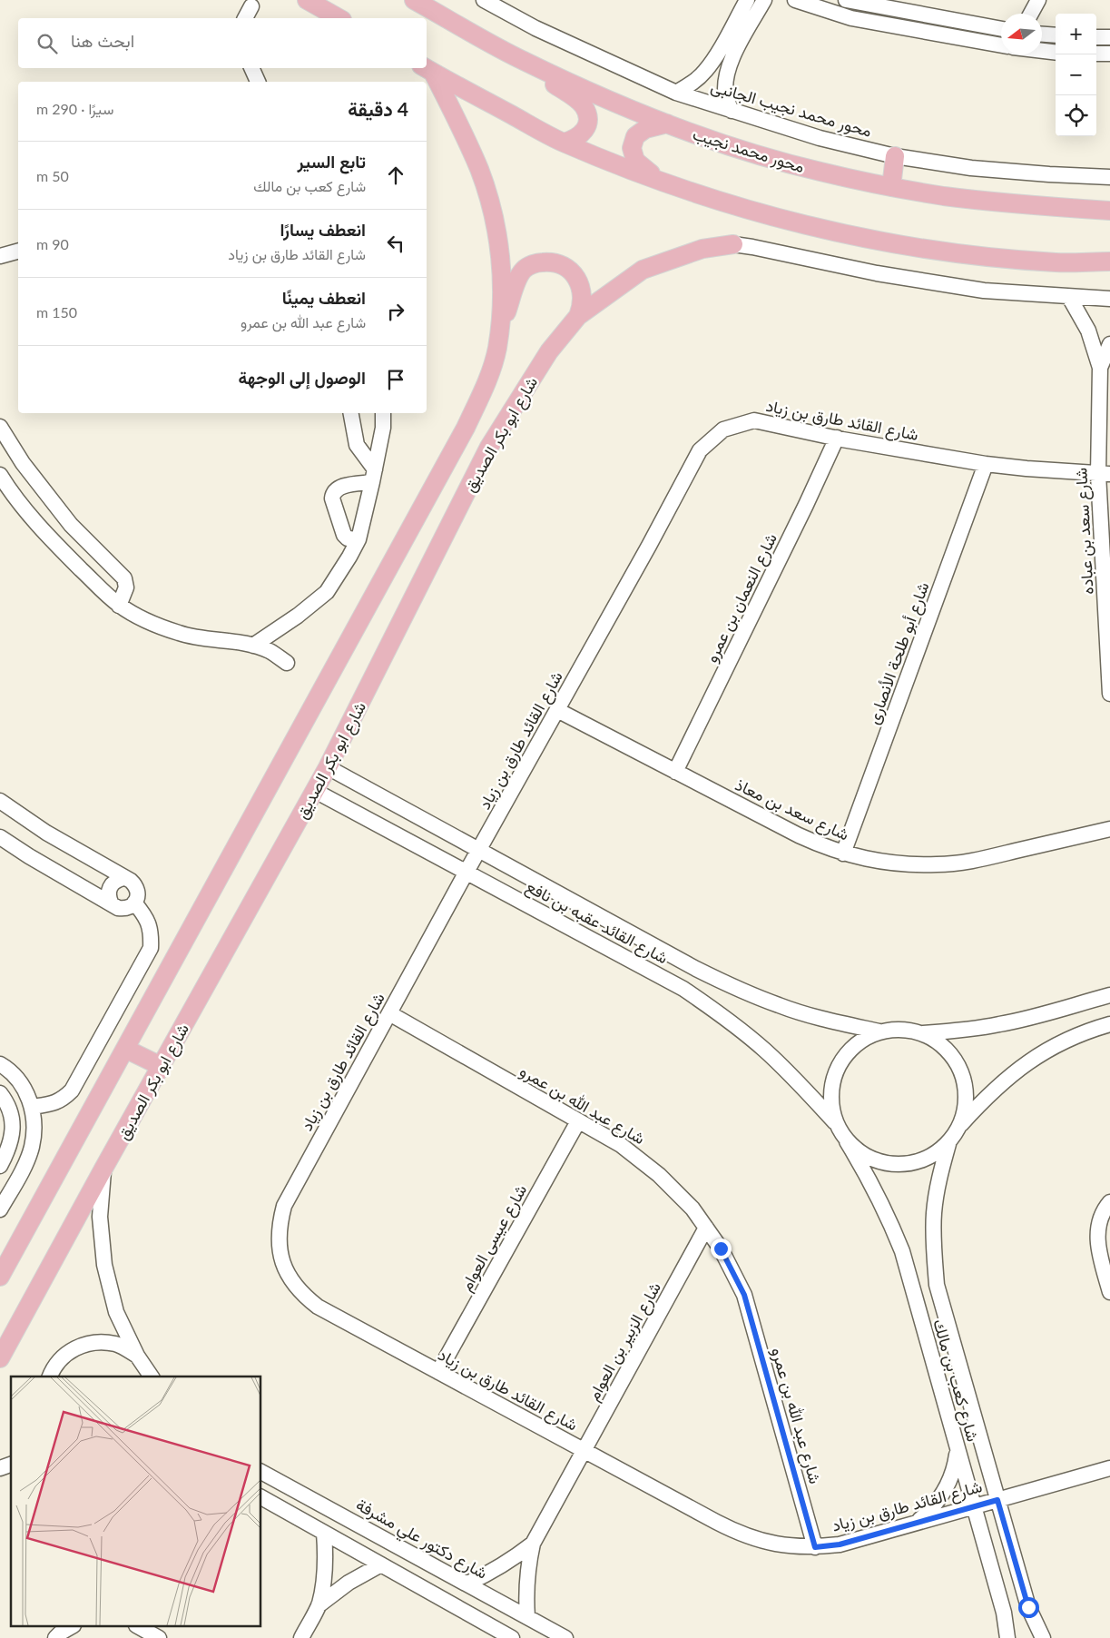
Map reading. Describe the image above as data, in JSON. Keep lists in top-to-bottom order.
{
  "streets": {
    "main road": ["محور محمد نجيب", "شارع ابو بكر الصديق"],
    "street": [
      "محور محمد نجيب الجانبى",
      "شارع القائد طارق بن زياد",
      "شارع سعد بن عباده",
      "شارع النعمان بن عمرو",
      "شارع أبو طلحة الأنصارى",
      "شارع سعد بن معاذ",
      "شارع القائد عقبه بن نافع",
      "شارع عبد الله بن عمرو",
      "شارع عيسى العوام",
      "شارع الزبير بن العوام",
      "شارع كعب بن مالك",
      "شارع دكتور علي مشرفة"
    ]
  },
  "crossings": [
    ["شارع القائد طارق بن زياد", "شارع سعد بن عباده"],
    ["شارع القائد طارق بن زياد", "شارع النعمان بن عمرو"],
    ["شارع القائد طارق بن زياد", "شارع أبو طلحة الأنصارى"],
    ["شارع القائد طارق بن زياد", "شارع سعد بن معاذ"],
    ["شارع القائد طارق بن زياد", "شارع القائد عقبه بن نافع"],
    ["شارع القائد طارق بن زياد", "شارع عبد الله بن عمرو"],
    ["شارع القائد طارق بن زياد", "شارع عيسى العوام"],
    ["شارع القائد طارق بن زياد", "شارع الزبير بن العوام"],
    ["شارع القائد طارق بن زياد", "شارع كعب بن مالك"],
    ["شارع ابو بكر الصديق", "شارع القائد عقبه بن نافع"],
    ["شارع النعمان بن عمرو", "شارع سعد بن معاذ"],
    ["شارع أبو طلحة الأنصارى", "شارع سعد بن معاذ"],
    ["شارع القائد عقبه بن نافع", "شارع كعب بن مالك"],
    ["شارع عبد الله بن عمرو", "شارع عيسى العوام"],
    ["شارع عبد الله بن عمرو", "شارع الزبير بن العوام"],
    ["شارع الزبير بن العوام", "شارع دكتور علي مشرفة"]
  ],
  "north": "left",
  "page": {
    "map_buttons": ["+", "−"],
    "search": "ابحث هنا",
    "heading": ["4 دقيقة", "سيرًا · 290 m"],
    "list": [
      ["تابع السير", "شارع كعب بن مالك", "50 m"],
      ["انعطف يسارًا", "شارع القائد طارق بن زياد", "90 m"],
      ["انعطف يمينًا", "شارع عبد الله بن عمرو", "150 m"],
      "الوصول إلى الوجهة"
    ]
  }
}
